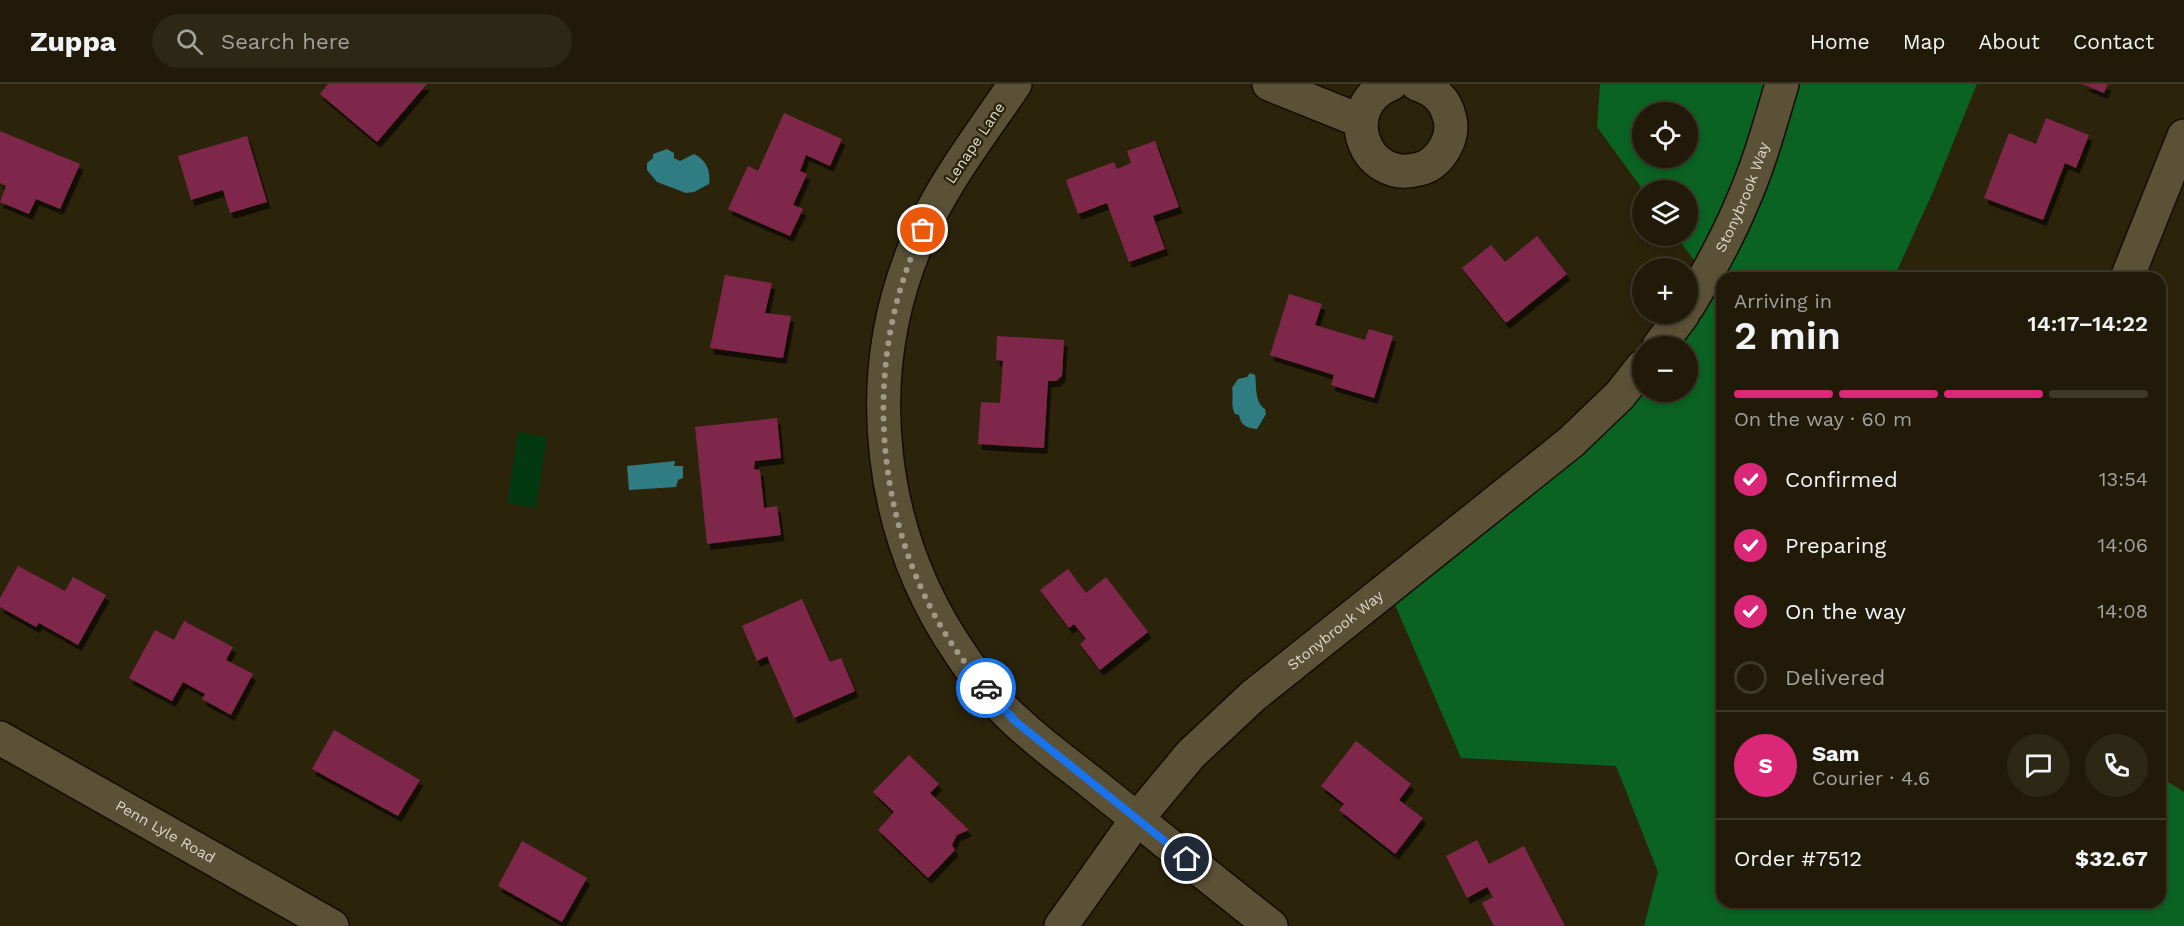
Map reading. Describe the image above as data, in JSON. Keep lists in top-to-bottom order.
{
  "streets": {
    "street": ["Lenape Lane", "Stonybrook Way", "Penn Lyle Road"]
  },
  "crossings": [
    ["Lenape Lane", "Stonybrook Way"]
  ],
  "page": {
    "header": "Zuppa",
    "search": "Search here",
    "nav": [
      "Home",
      "Map",
      "About",
      "Contact"
    ],
    "map_buttons": ["+", "−"],
    "heading": ["2 min", "Arriving in", "14:17–14:22"],
    "panel": [
      "Sam",
      "Courier · 4.6",
      "Order #7512",
      "$32.67"
    ],
    "bar": "On the way · 60 m",
    "list": [
      ["Confirmed", "13:54"],
      ["Preparing", "14:06"],
      ["On the way", "14:08"],
      "Delivered"
    ],
    "round": "S"
  }
}
